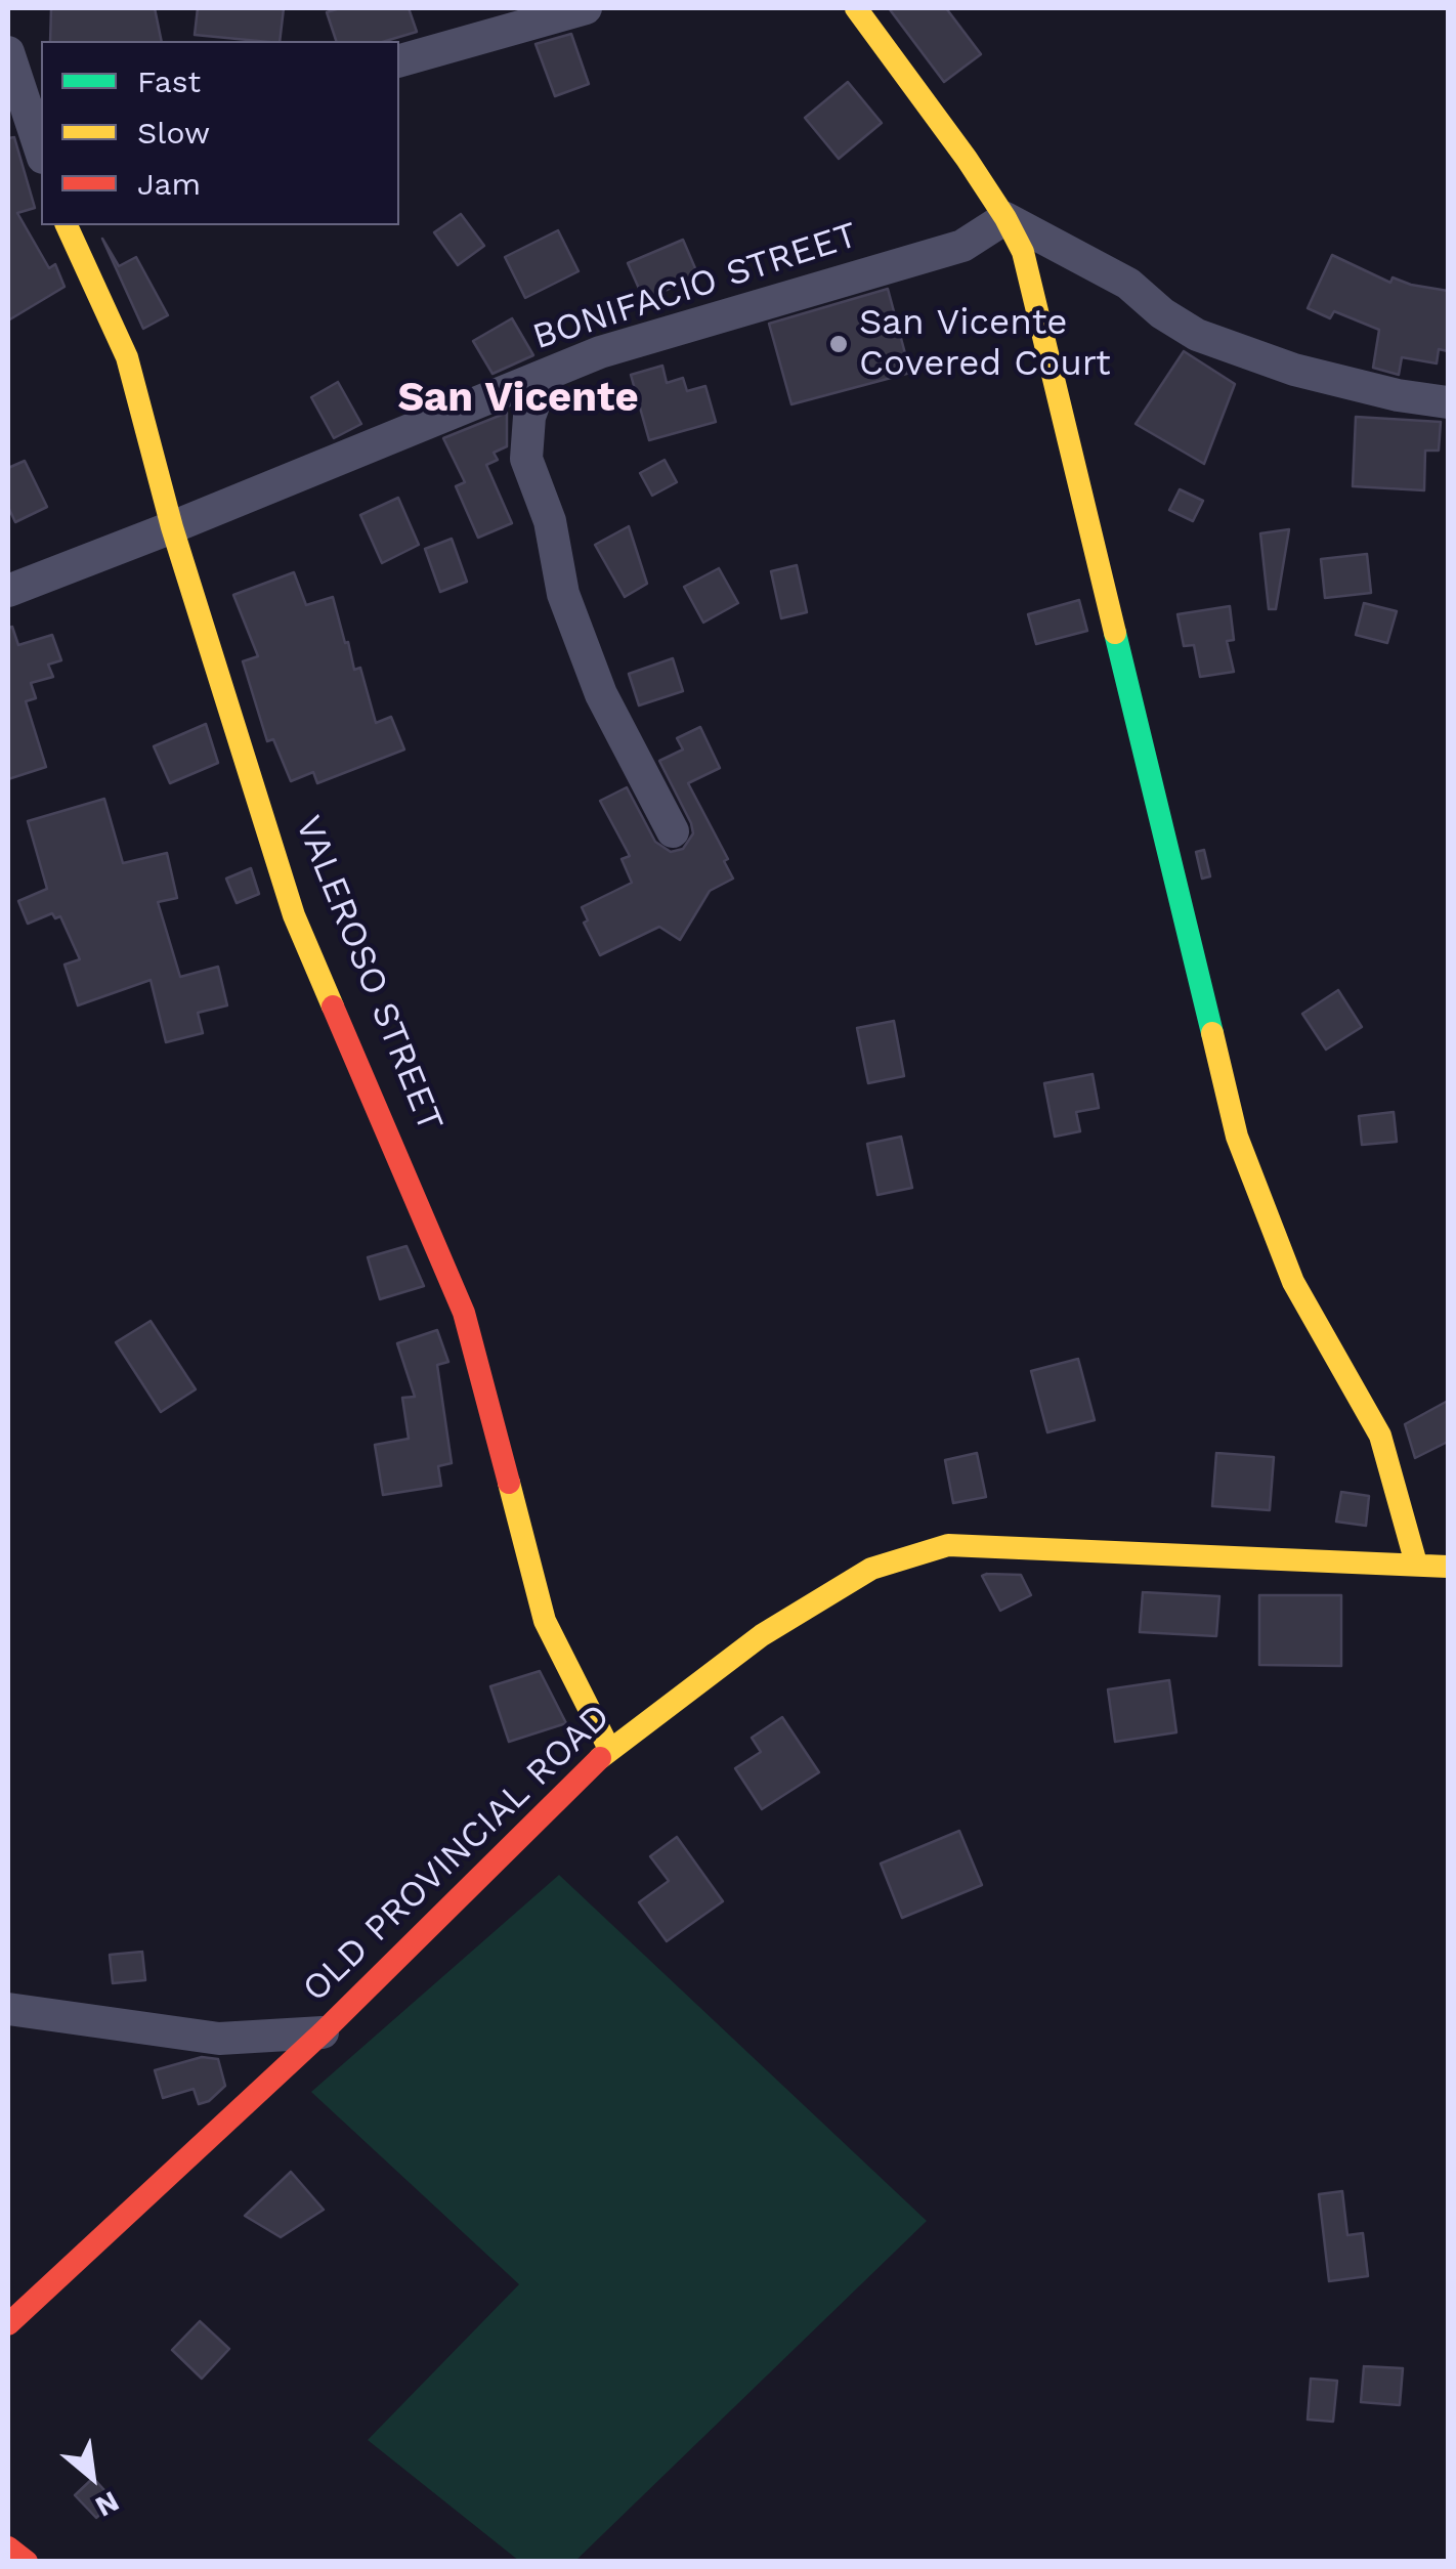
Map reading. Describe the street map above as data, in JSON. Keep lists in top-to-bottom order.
{
  "streets": {
    "street": ["BONIFACIO STREET", "VALEROSO STREET", "OLD PROVINCIAL ROAD"]
  },
  "crossings": [
    ["BONIFACIO STREET", "VALEROSO STREET"],
    ["VALEROSO STREET", "OLD PROVINCIAL ROAD"]
  ],
  "districts": ["San Vicente"],
  "places": ["San Vicente Covered Court"],
  "legend": ["Fast", "Slow", "Jam"],
  "north": "bottom right"
}
